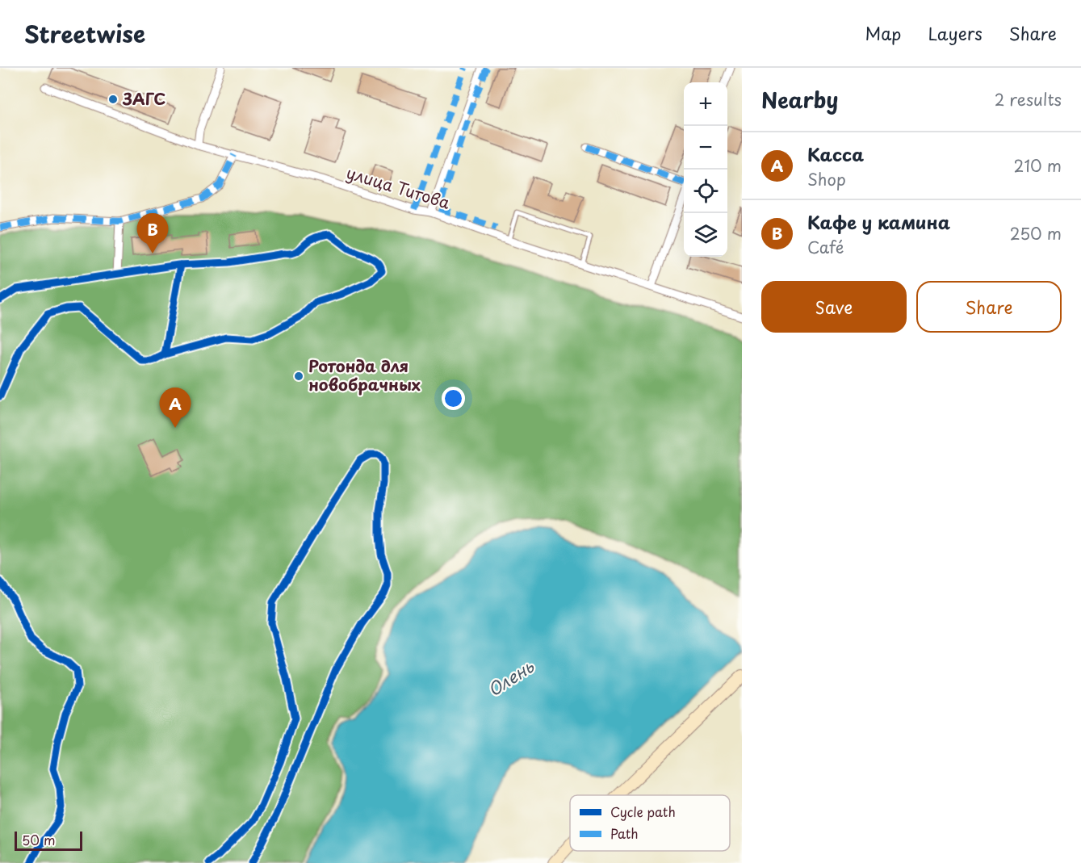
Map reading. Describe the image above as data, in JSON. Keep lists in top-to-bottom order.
{
  "streets": {
    "street": ["улица Титова"]
  },
  "water": ["Олень"],
  "places": ["ЗАГС", "Ротонда для новобрачных"],
  "legend": ["Cycle path", "Path"],
  "scale_bar": "50 m",
  "page": {
    "header": "Streetwise",
    "nav": ["Map", "Layers", "Share"],
    "heading": ["Nearby", "2 results"],
    "map_buttons": ["+", "−"],
    "list": [
      {
        "mark": "A",
        "name": "Касса",
        "note": "Shop",
        "value": "210 m"
      },
      {
        "mark": "B",
        "name": "Кафе у камина",
        "note": "Café",
        "value": "250 m"
      }
    ],
    "pins": ["B", "A"],
    "buttons": ["Save", "Share"],
    "scale": "50 m"
  }
}
